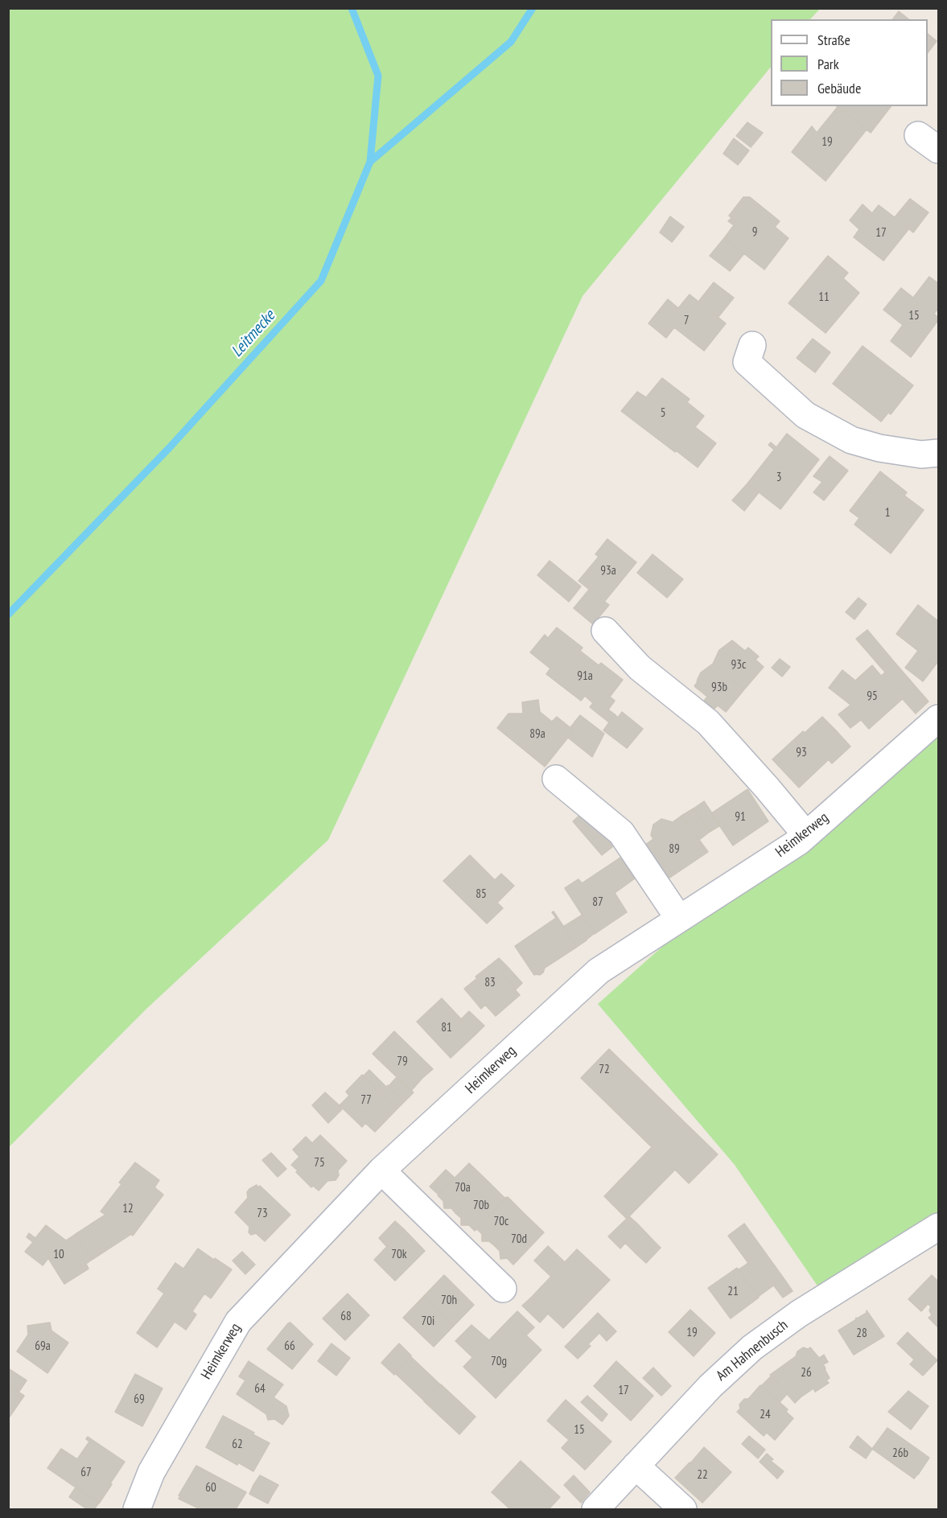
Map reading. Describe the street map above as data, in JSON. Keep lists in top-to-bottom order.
{
  "streets": {
    "street": ["Heimkerweg", "Am Hahnenbusch"]
  },
  "water": ["Leitmecke"],
  "house_numbers": [
    "19",
    "9",
    "17",
    "11",
    "15",
    "7",
    "5",
    "3",
    "1",
    "93a",
    "93c",
    "91a",
    "93b",
    "95",
    "89a",
    "93",
    "91",
    "89",
    "85",
    "87",
    "83",
    "81",
    "79",
    "72",
    "77",
    "75",
    "70a",
    "70b",
    "12",
    "73",
    "70c",
    "70d",
    "10",
    "70k",
    "21",
    "70h",
    "68",
    "70i",
    "19",
    "28",
    "69a",
    "66",
    "70g",
    "26",
    "64",
    "17",
    "69",
    "24",
    "15",
    "62",
    "26b",
    "67",
    "22",
    "60"
  ],
  "legend": ["Straße", "Park", "Gebäude"]
}
